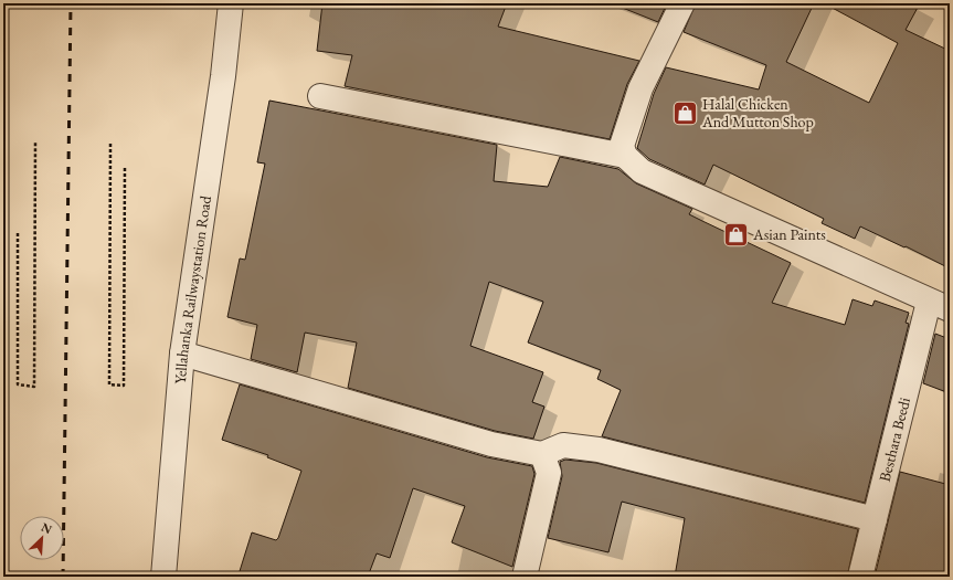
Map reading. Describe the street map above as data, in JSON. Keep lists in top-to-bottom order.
{
  "streets": {
    "street": ["Yellahanka Railwaystation Road", "Besthara Beedi"]
  },
  "places": {
    "shop": ["Halal Chicken And Mutton Shop", "Asian Paints"]
  },
  "north": "top right"
}
